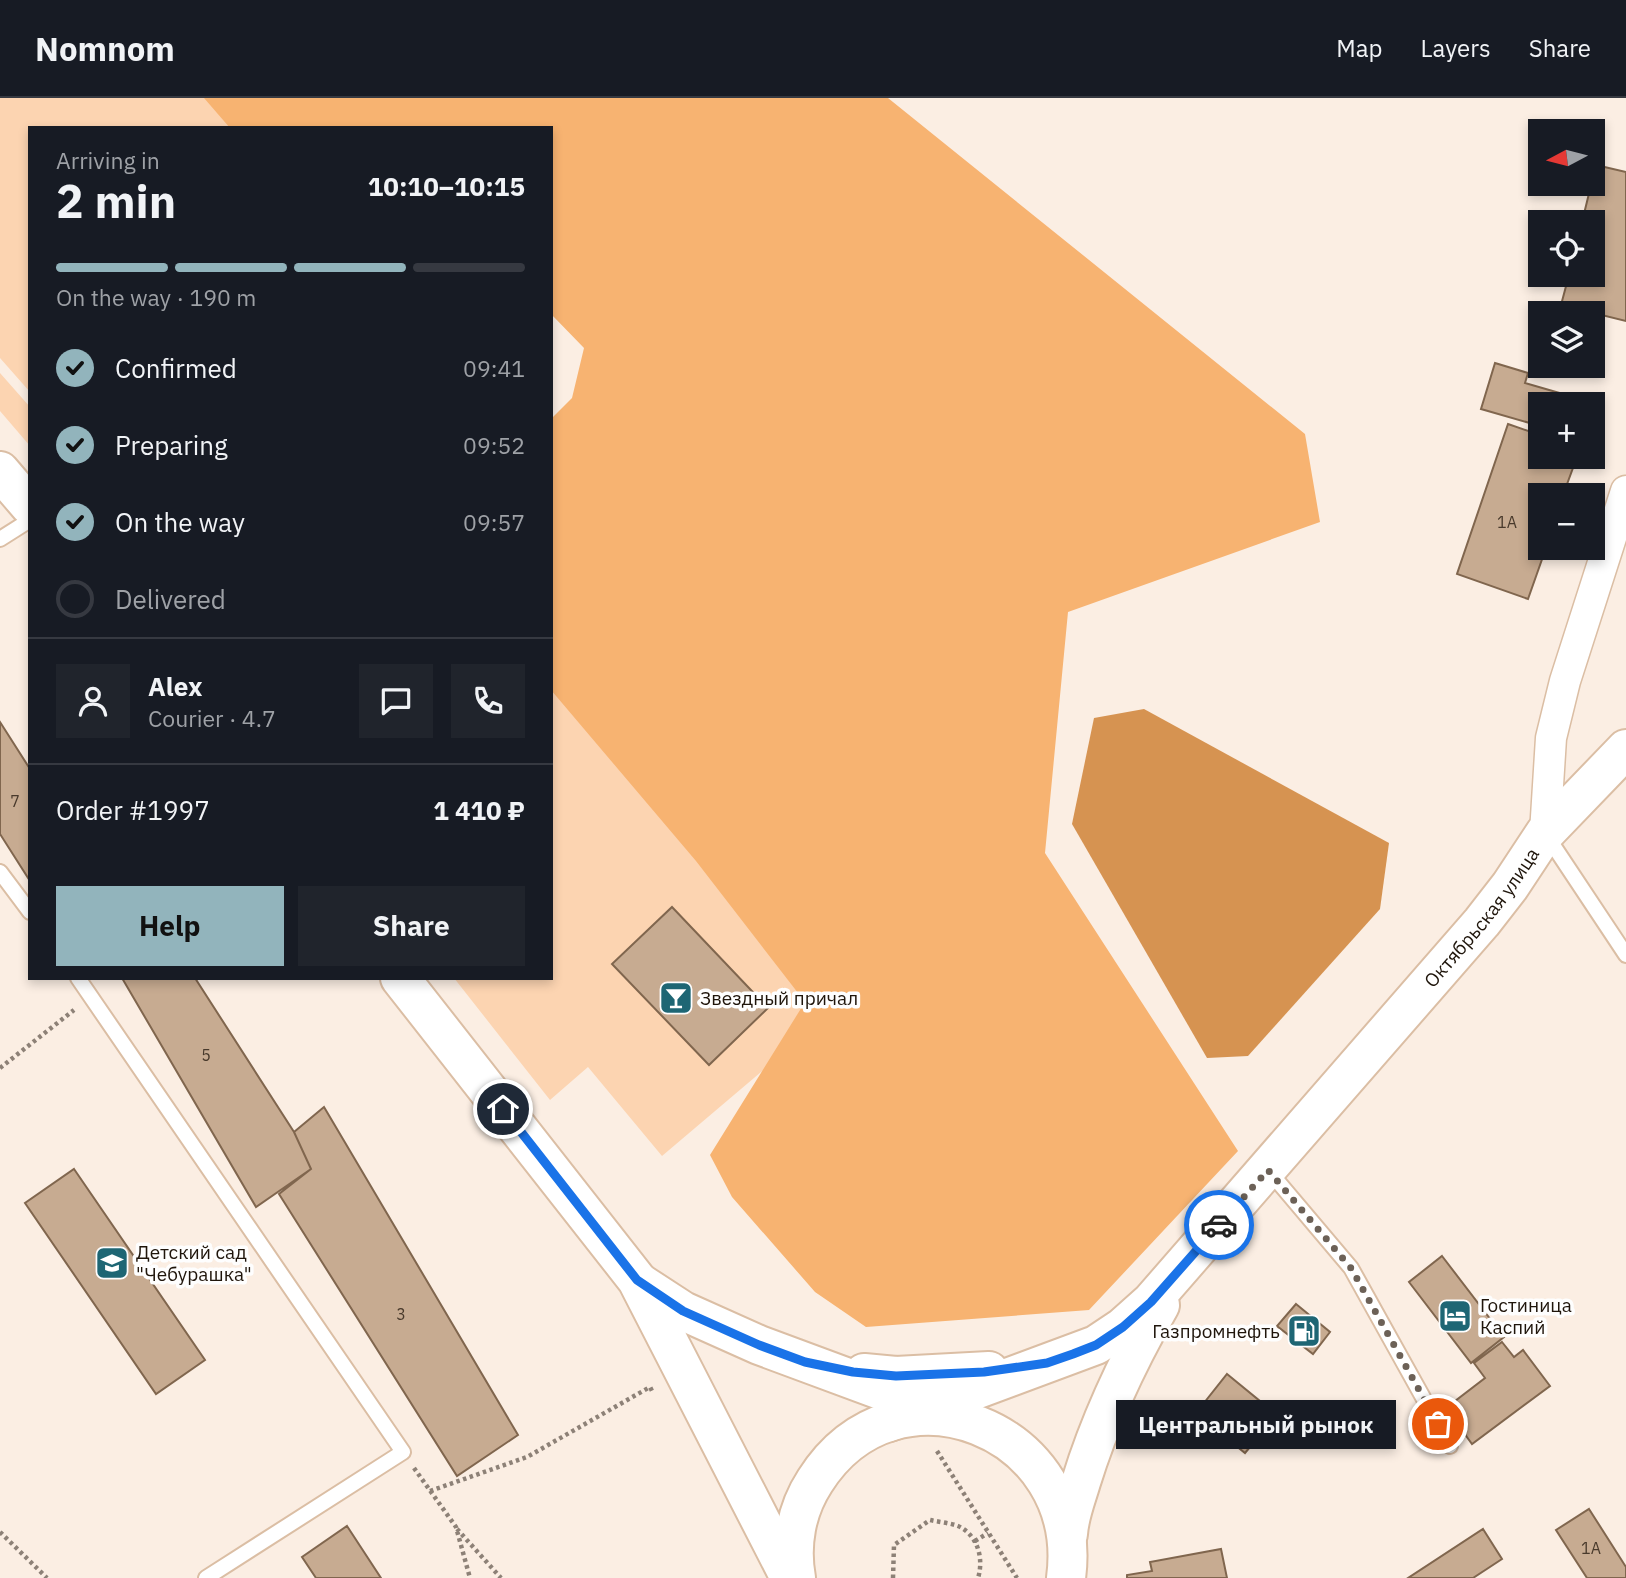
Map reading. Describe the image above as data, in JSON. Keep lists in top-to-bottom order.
{
  "streets": {
    "main road": ["Октябрьская улица"]
  },
  "places": {
    "bar": ["Звездный причал"],
    "school or university": ["Детский сад \"Чебурашка\""],
    "hotel": ["Гостиница Каспий"],
    "fuel station": ["Газпромнефть"],
    "other": ["Центральный рынок"]
  },
  "house_numbers": [
    "1А",
    "7",
    "5",
    "3",
    "1А"
  ],
  "north": "left",
  "page": {
    "header": "Nomnom",
    "nav": ["Map", "Layers", "Share"],
    "map_buttons": ["+", "−"],
    "heading": ["2 min", "Arriving in", "10:10–10:15"],
    "panel": [
      "Alex",
      "Courier · 4.7",
      "Order #1997",
      "1 410 ₽"
    ],
    "bar": "On the way · 190 m",
    "list": [
      ["Confirmed", "09:41"],
      ["Preparing", "09:52"],
      ["On the way", "09:57"],
      "Delivered"
    ],
    "buttons": ["Help", "Share"],
    "bubble": "Центральный рынок"
  }
}
